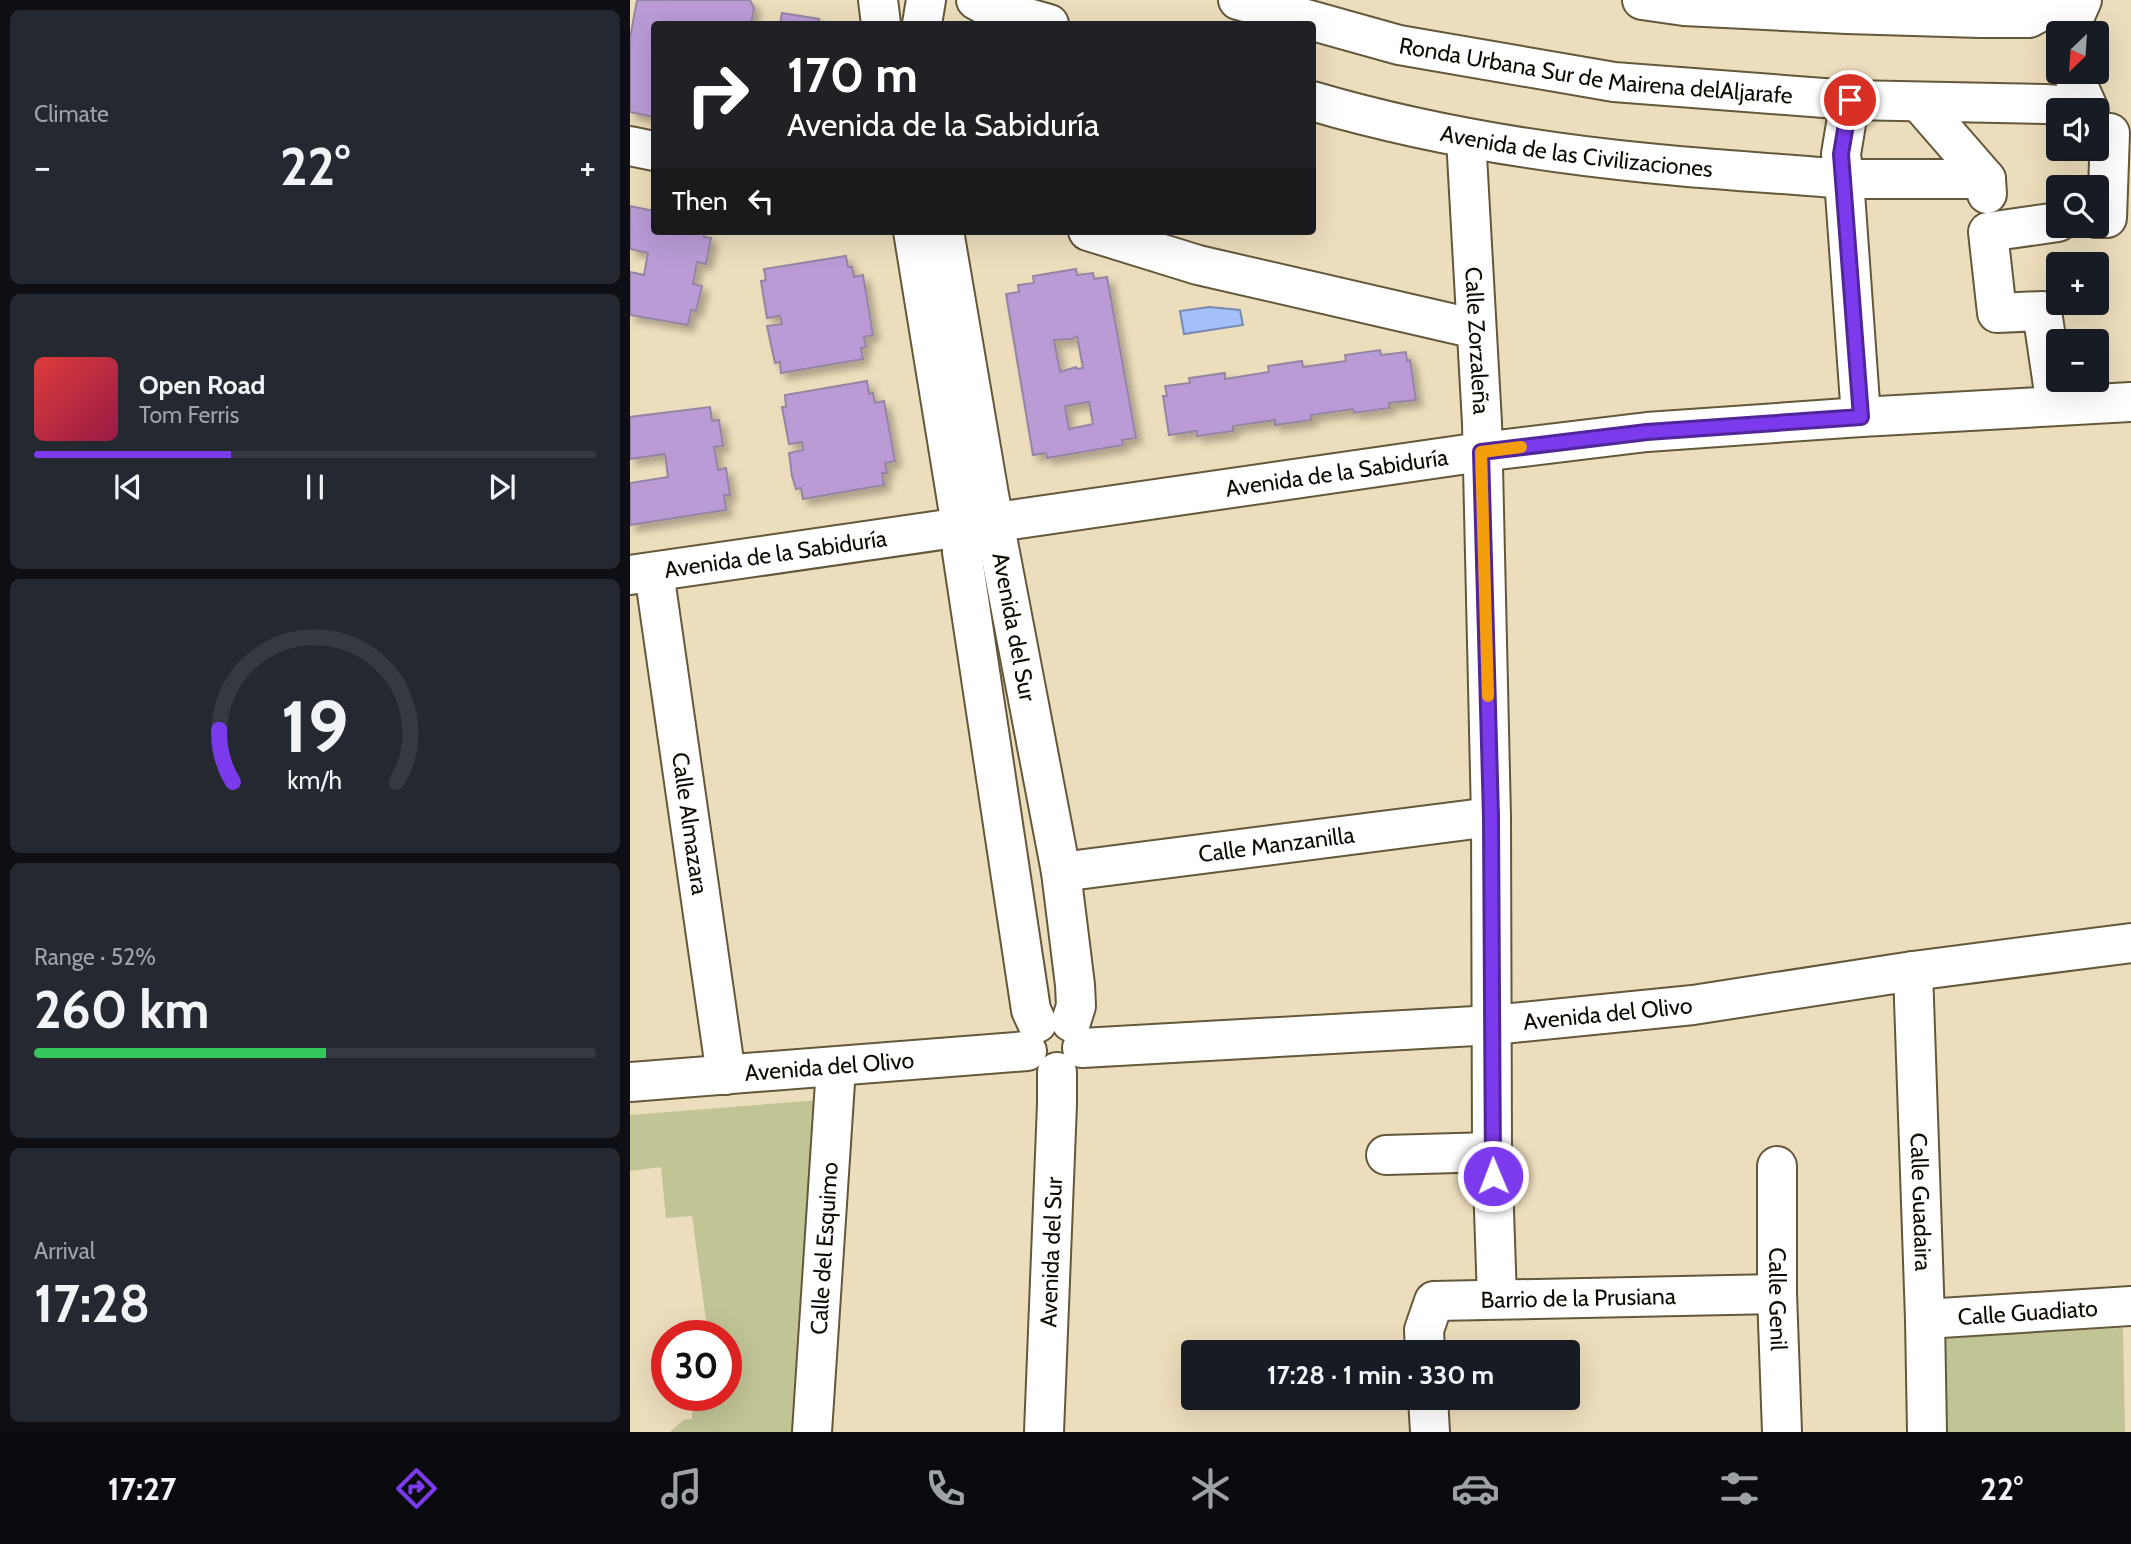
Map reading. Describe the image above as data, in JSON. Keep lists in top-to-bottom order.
{
  "streets": {
    "street": [
      "Ronda Urbana Sur de Mairena delAljarafe",
      "Avenida de las Civilizaciones",
      "Calle Zorzaleña",
      "Avenida de la Sabiduría",
      "Avenida del Sur",
      "Calle Almazara",
      "Calle Manzanilla",
      "Avenida del Olivo",
      "Calle Guadaira",
      "Calle del Esquimo",
      "Barrio de la Prusiana",
      "Calle Genil",
      "Calle Guadiato"
    ]
  },
  "crossings": [
    ["Avenida de las Civilizaciones", "Calle Zorzaleña"],
    ["Calle Zorzaleña", "Avenida de la Sabiduría"],
    ["Calle Zorzaleña", "Calle Manzanilla"],
    ["Calle Zorzaleña", "Avenida del Olivo"],
    ["Calle Zorzaleña", "Barrio de la Prusiana"],
    ["Avenida de la Sabiduría", "Avenida del Sur"],
    ["Avenida de la Sabiduría", "Calle Almazara"],
    ["Avenida del Sur", "Calle Manzanilla"],
    ["Avenida del Sur", "Avenida del Olivo"],
    ["Calle Almazara", "Avenida del Olivo"],
    ["Avenida del Olivo", "Calle Guadaira"],
    ["Avenida del Olivo", "Calle del Esquimo"],
    ["Calle Guadaira", "Calle Guadiato"],
    ["Barrio de la Prusiana", "Calle Genil"]
  ],
  "north": "bottom left",
  "page": {
    "tile": [
      "Climate",
      ["Range · 52%", "260 km"],
      ["Arrival", "17:28"]
    ],
    "map_buttons": ["+", "−"],
    "turn": ["170 m", "Avenida de la Sabiduría"],
    "heat": ["−", "22°", "+"],
    "then": "Then",
    "song": ["Open Road", "Tom Ferris"],
    "limit": "30",
    "trip": "17:28 · 1 min · 330 m",
    "tabs": ["17:27", "22°"],
    "gauge": ["19", "km/h"]
  }
}
